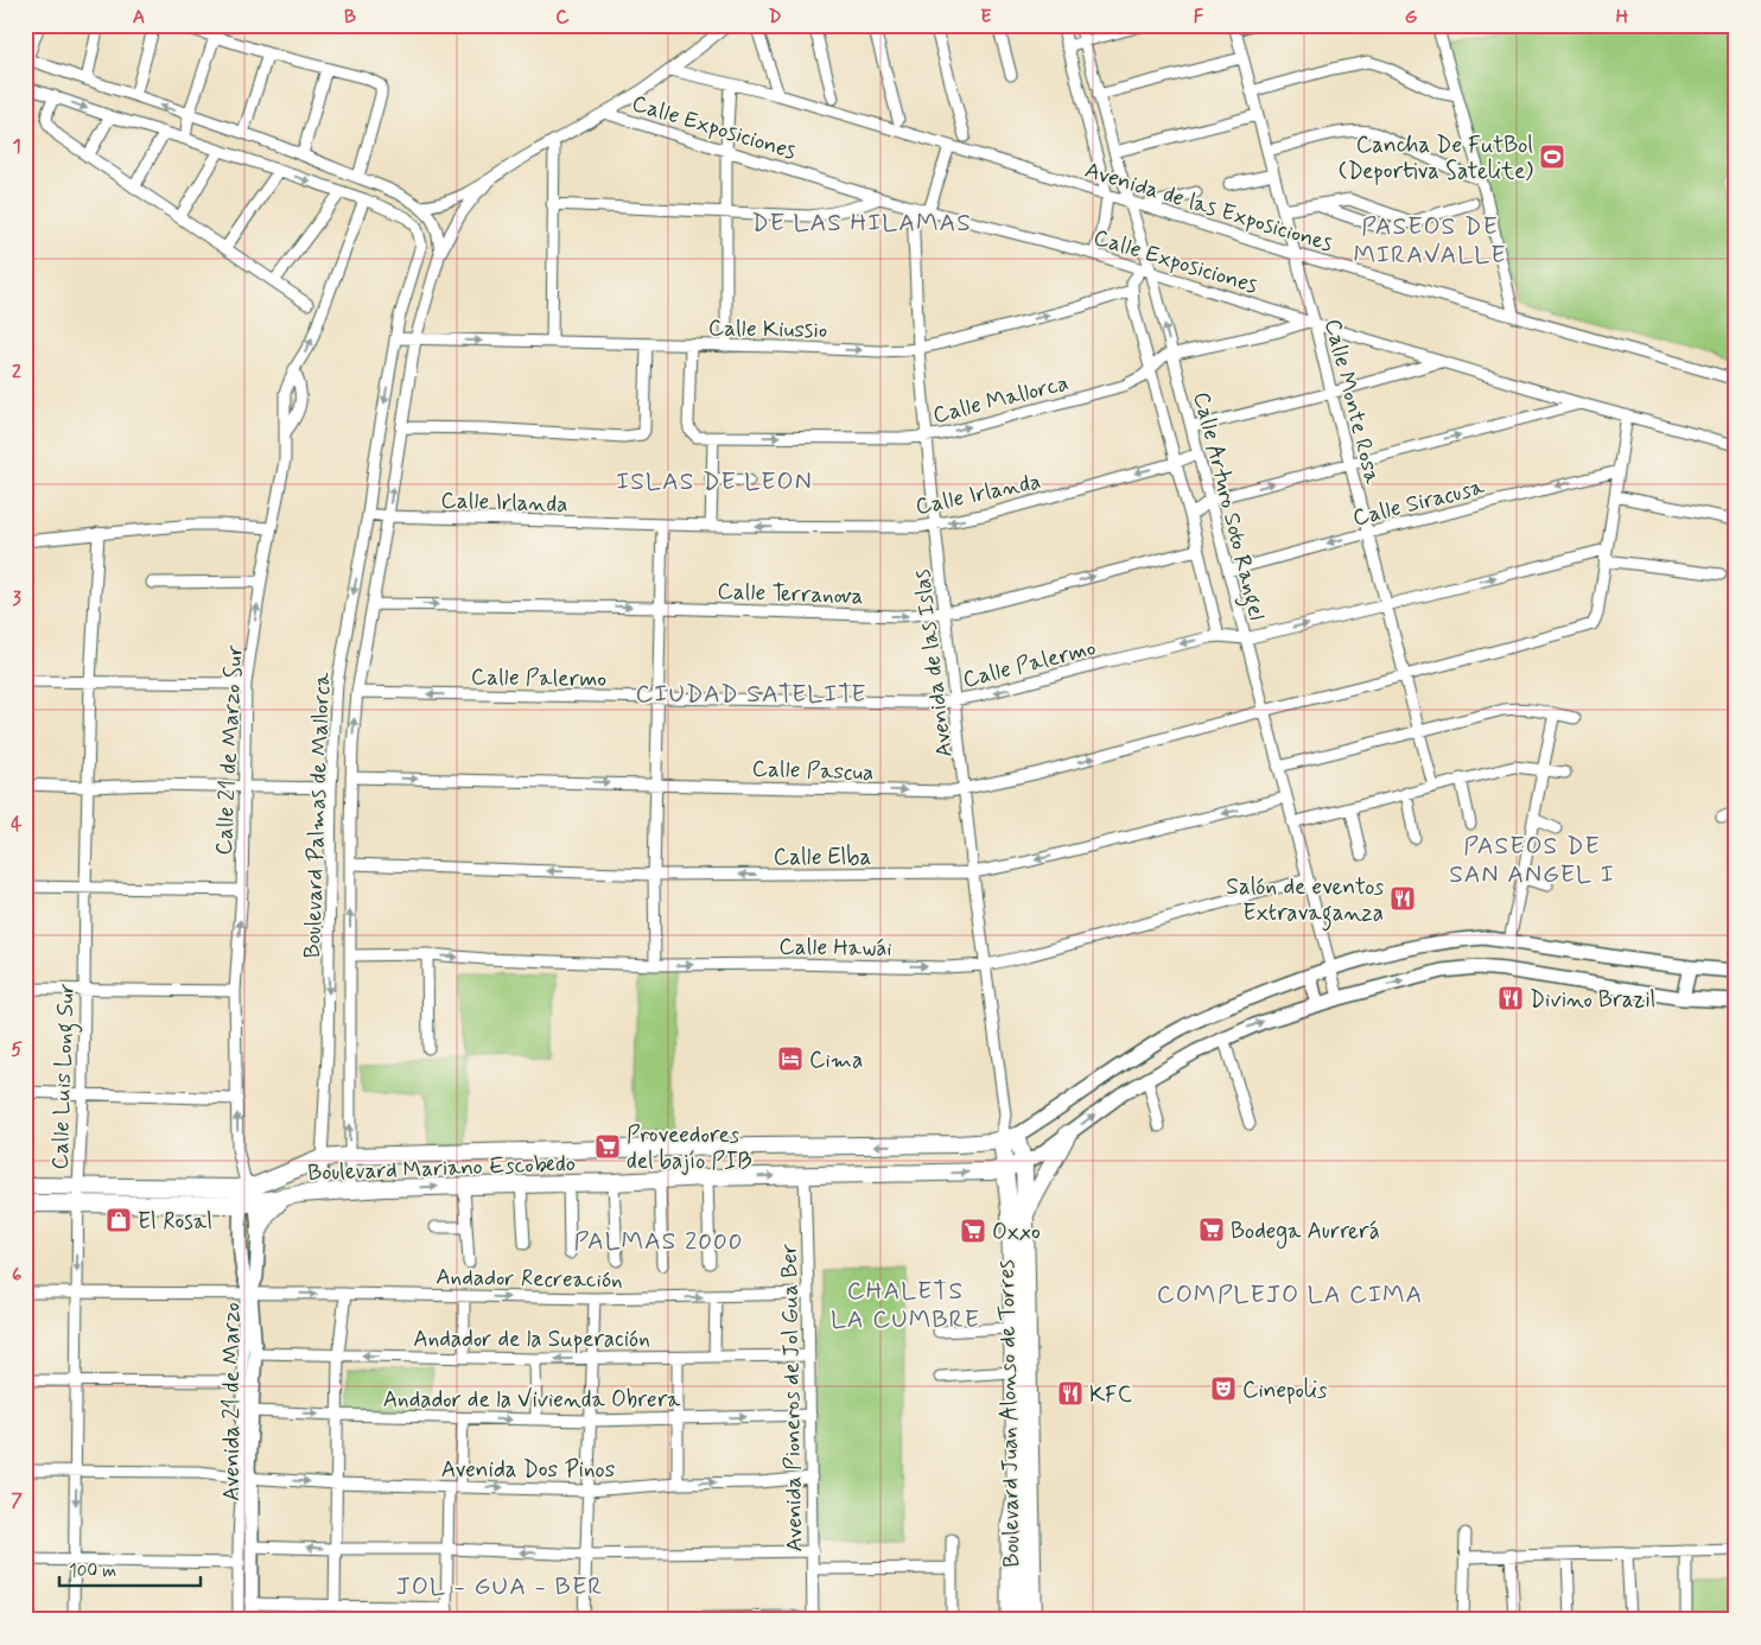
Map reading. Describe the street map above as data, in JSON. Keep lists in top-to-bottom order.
{
  "streets": {
    "main road": ["Boulevard Mariano Escobedo", "Boulevard Juan Alonso de Torres"],
    "street": [
      "Calle Exposiciones",
      "Avenida de las Exposiciones",
      "Calle Kiussio",
      "Calle Mallorca",
      "Calle Monte Rosa",
      "Calle Irlanda",
      "Calle Siracusa",
      "Calle Arturo Soto Rangel",
      "Calle Terranova",
      "Calle Palermo",
      "Avenida de las Islas",
      "Calle 21 de Marzo Sur",
      "Calle Pascua",
      "Boulevard Palmas de Mallorca",
      "Calle Elba",
      "Calle Hawái",
      "Calle Luis Long Sur",
      "Andador Recreación",
      "Andador de la Superación",
      "Andador de la Vivienda Obrera",
      "Avenida Pioneros de Jol Gua Ber",
      "Avenida 21 de Marzo",
      "Avenida Dos Pinos"
    ]
  },
  "crossings": [
    ["Calle Exposiciones", "Calle Mallorca"],
    ["Calle Exposiciones", "Calle Monte Rosa"],
    ["Calle Exposiciones", "Calle Arturo Soto Rangel"],
    ["Calle Exposiciones", "Avenida de las Islas"],
    ["Avenida de las Exposiciones", "Calle Monte Rosa"],
    ["Avenida de las Exposiciones", "Calle Arturo Soto Rangel"],
    ["Calle Kiussio", "Calle Mallorca"],
    ["Calle Kiussio", "Avenida de las Islas"],
    ["Calle Kiussio", "Boulevard Palmas de Mallorca"],
    ["Calle Mallorca", "Calle Monte Rosa"],
    ["Calle Mallorca", "Calle Arturo Soto Rangel"],
    ["Calle Mallorca", "Avenida de las Islas"],
    ["Calle Monte Rosa", "Calle Siracusa"],
    ["Calle Irlanda", "Calle Arturo Soto Rangel"],
    ["Calle Irlanda", "Avenida de las Islas"],
    ["Calle Irlanda", "Boulevard Palmas de Mallorca"],
    ["Calle Siracusa", "Calle Arturo Soto Rangel"],
    ["Calle Arturo Soto Rangel", "Calle Palermo"],
    ["Calle Arturo Soto Rangel", "Calle Pascua"],
    ["Calle Arturo Soto Rangel", "Calle Elba"],
    ["Calle Arturo Soto Rangel", "Calle Hawái"],
    ["Calle Arturo Soto Rangel", "Boulevard Mariano Escobedo"],
    ["Calle Terranova", "Avenida de las Islas"],
    ["Calle Terranova", "Boulevard Palmas de Mallorca"],
    ["Calle Palermo", "Avenida de las Islas"],
    ["Calle Palermo", "Boulevard Palmas de Mallorca"],
    ["Avenida de las Islas", "Calle Pascua"],
    ["Avenida de las Islas", "Calle Elba"],
    ["Avenida de las Islas", "Calle Hawái"],
    ["Avenida de las Islas", "Boulevard Mariano Escobedo"],
    ["Avenida de las Islas", "Boulevard Juan Alonso de Torres"],
    ["Calle 21 de Marzo Sur", "Boulevard Palmas de Mallorca"],
    ["Calle 21 de Marzo Sur", "Boulevard Mariano Escobedo"],
    ["Calle 21 de Marzo Sur", "Avenida 21 de Marzo"],
    ["Calle Pascua", "Boulevard Palmas de Mallorca"],
    ["Boulevard Palmas de Mallorca", "Calle Elba"],
    ["Boulevard Palmas de Mallorca", "Calle Hawái"],
    ["Boulevard Palmas de Mallorca", "Boulevard Mariano Escobedo"],
    ["Calle Luis Long Sur", "Boulevard Mariano Escobedo"],
    ["Calle Luis Long Sur", "Andador Recreación"],
    ["Calle Luis Long Sur", "Avenida Dos Pinos"],
    ["Boulevard Mariano Escobedo", "Avenida Pioneros de Jol Gua Ber"],
    ["Boulevard Mariano Escobedo", "Avenida 21 de Marzo"],
    ["Boulevard Mariano Escobedo", "Boulevard Juan Alonso de Torres"],
    ["Andador Recreación", "Avenida Pioneros de Jol Gua Ber"],
    ["Andador Recreación", "Avenida 21 de Marzo"],
    ["Andador de la Superación", "Avenida Pioneros de Jol Gua Ber"],
    ["Andador de la Superación", "Avenida 21 de Marzo"],
    ["Andador de la Vivienda Obrera", "Avenida Pioneros de Jol Gua Ber"],
    ["Andador de la Vivienda Obrera", "Avenida 21 de Marzo"],
    ["Avenida Pioneros de Jol Gua Ber", "Avenida Dos Pinos"],
    ["Avenida 21 de Marzo", "Avenida Dos Pinos"]
  ],
  "one_way": [
    "Calle Kiussio",
    "Calle Mallorca",
    "Calle Irlanda",
    "Calle Terranova",
    "Calle Palermo",
    "Calle 21 de Marzo Sur",
    "Calle Pascua",
    "Calle Elba",
    "Calle Hawái",
    "Andador Recreación",
    "Andador de la Vivienda Obrera"
  ],
  "districts": [
    "DE LAS HILAMAS",
    "PASEOS DE MIRAVALLE",
    "ISLAS DE LEON",
    "CIUDAD SATELITE",
    "PASEOS DE SAN ANGEL I",
    "PALMAS 2000",
    "CHALETS LA CUMBRE",
    "COMPLEJO LA CIMA",
    "JOL - GUA - BER"
  ],
  "places": {
    "sports": ["Cancha De FutBol (Deportiva Satelite)"],
    "restaurant": ["Salón de eventos Extravaganza", "Divino Brazil", "KFC"],
    "hotel": ["Cima"],
    "supermarket": ["Proveedores del bajío PIB", "Bodega Aurrerá", "Oxxo"],
    "shop": ["El Rosal"],
    "theatre": ["Cinepolis"]
  },
  "scale_bar": "100 m",
  "grid": {
    "columns": [
      "A",
      "B",
      "C",
      "D",
      "E",
      "F",
      "G",
      "H"
    ],
    "rows": [
      "1",
      "2",
      "3",
      "4",
      "5",
      "6",
      "7"
    ]
  }
}
